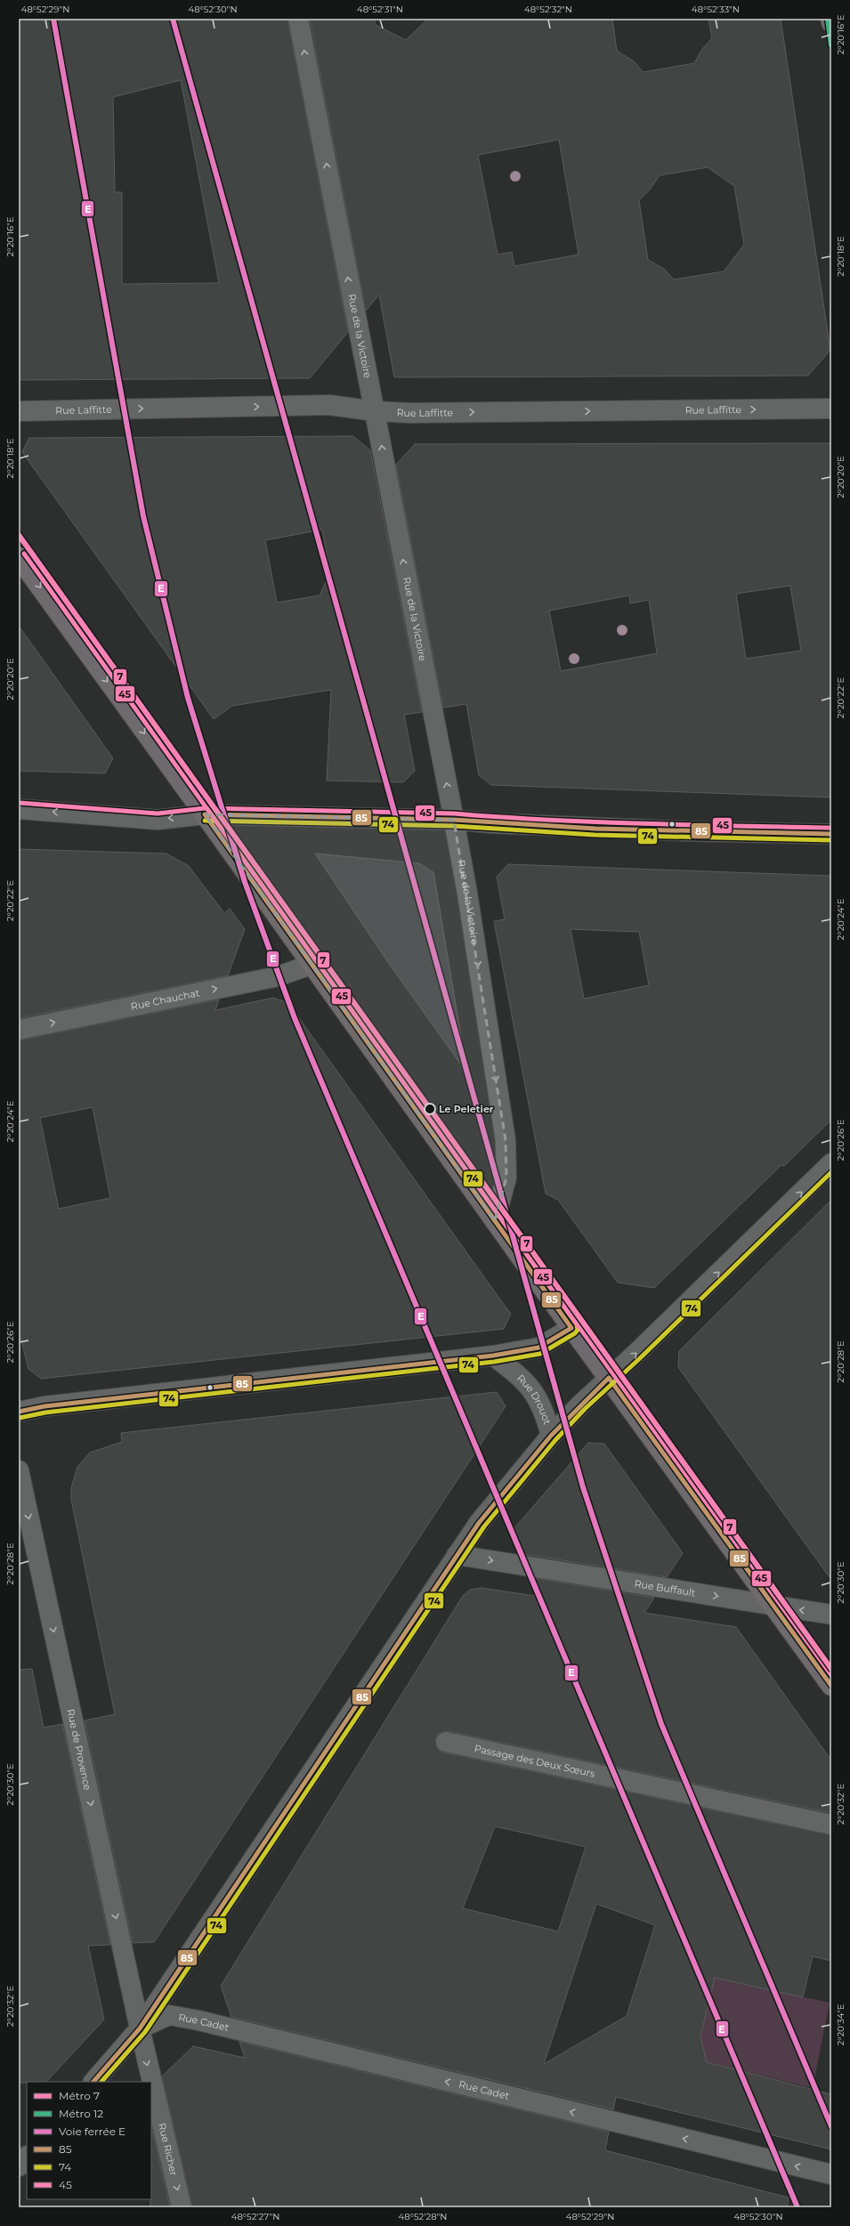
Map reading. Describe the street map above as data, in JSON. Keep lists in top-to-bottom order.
{
  "streets": {
    "street": [
      "Rue de la Victoire",
      "Rue Laffitte",
      "Rue Chauchat",
      "Rue Drouot",
      "Rue Buffault",
      "Rue de Provence",
      "Passage des Deux Sœurs",
      "Rue Cadet",
      "Rue Richer"
    ]
  },
  "crossings": [
    ["Rue de la Victoire", "Rue Laffitte"],
    ["Rue de Provence", "Rue Cadet"],
    ["Rue de Provence", "Rue Richer"],
    ["Rue Cadet", "Rue Richer"]
  ],
  "one_way": [
    "Rue Laffitte",
    "Rue Chauchat",
    "Rue de Provence",
    "Rue Cadet",
    "Rue Richer"
  ],
  "places": ["Le Peletier"],
  "lines": [
    "metro line 12",
    "rail line E",
    "metro line 7",
    "transit line 45",
    "transit line 74",
    "transit line 85"
  ],
  "legend": [
    "Métro 7",
    "Métro 12",
    "Voie ferrée E",
    "85",
    "74",
    "45"
  ],
  "coordinates": [
    "48°52'29\"N",
    "48°52'30\"N",
    "48°52'31\"N",
    "48°52'32\"N",
    "48°52'33\"N",
    "2°20'16\"E",
    "2°20'18\"E",
    "2°20'20\"E",
    "2°20'22\"E",
    "2°20'24\"E",
    "2°20'26\"E",
    "2°20'28\"E",
    "2°20'30\"E",
    "2°20'32\"E",
    "2°20'34\"E",
    "48°52'27\"N",
    "48°52'28\"N"
  ]
}
